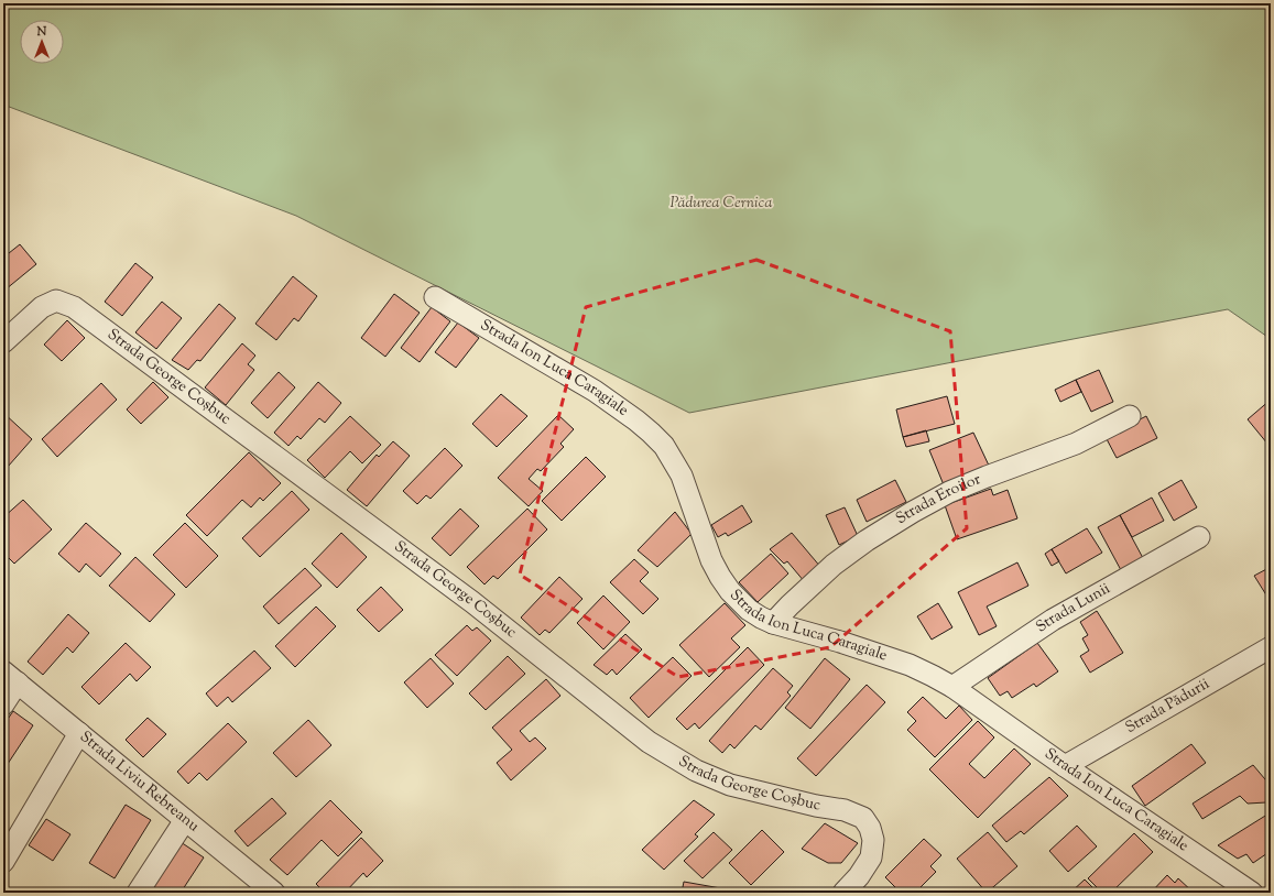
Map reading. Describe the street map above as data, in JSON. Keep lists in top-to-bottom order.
{
  "streets": {
    "street": [
      "Strada Ion Luca Caragiale",
      "Strada George Coșbuc",
      "Strada Eroilor",
      "Strada Lunii",
      "Strada Pădurii",
      "Strada Liviu Rebreanu"
    ]
  },
  "crossings": [
    ["Strada Ion Luca Caragiale", "Strada Eroilor"],
    ["Strada Ion Luca Caragiale", "Strada Lunii"],
    ["Strada Ion Luca Caragiale", "Strada Pădurii"]
  ],
  "parks": ["Pădurea Cernica"],
  "north": "top"
}
